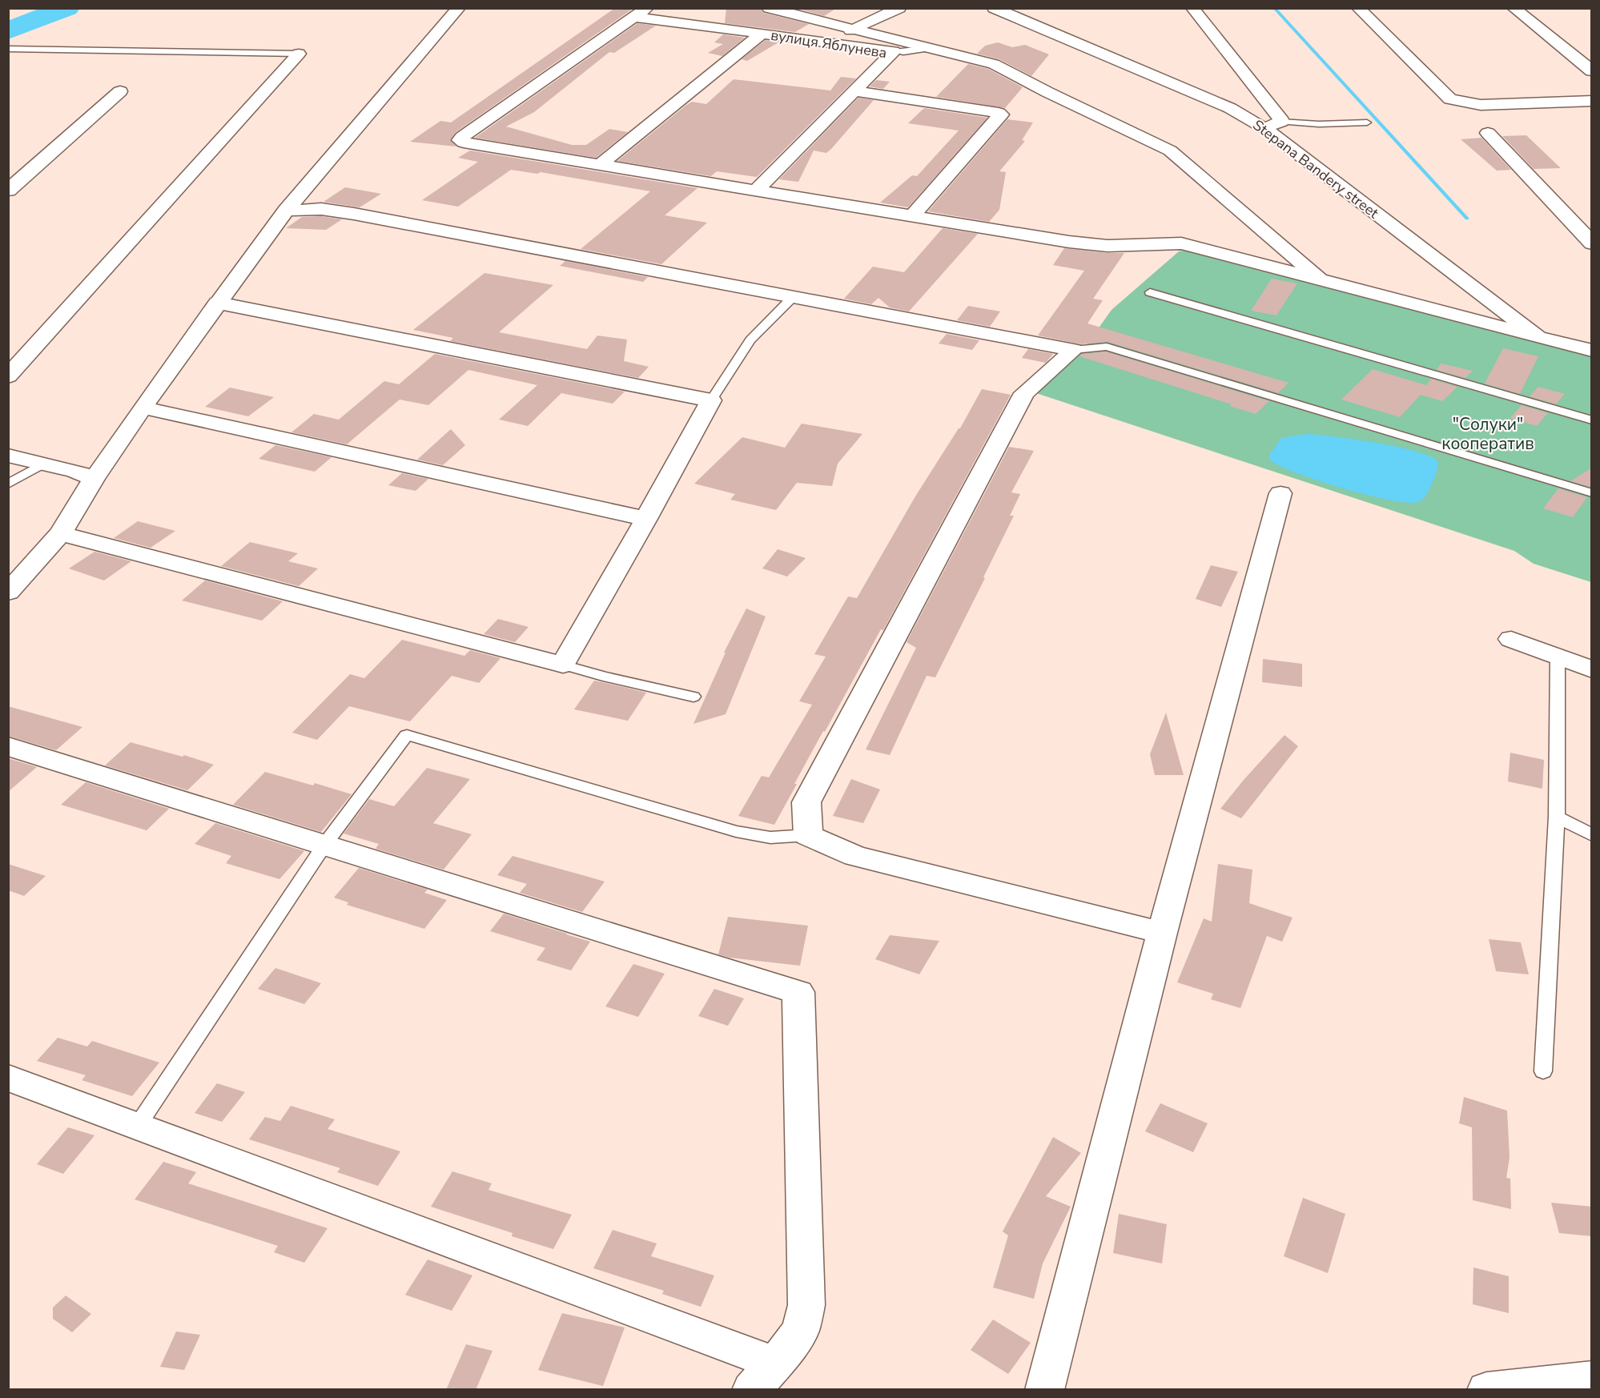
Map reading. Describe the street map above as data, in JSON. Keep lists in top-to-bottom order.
{
  "streets": {
    "street": ["вулиця Яблунева", "Stepana Bandery street"]
  },
  "parks": ["\"Солуки\" кооператив"]
}
